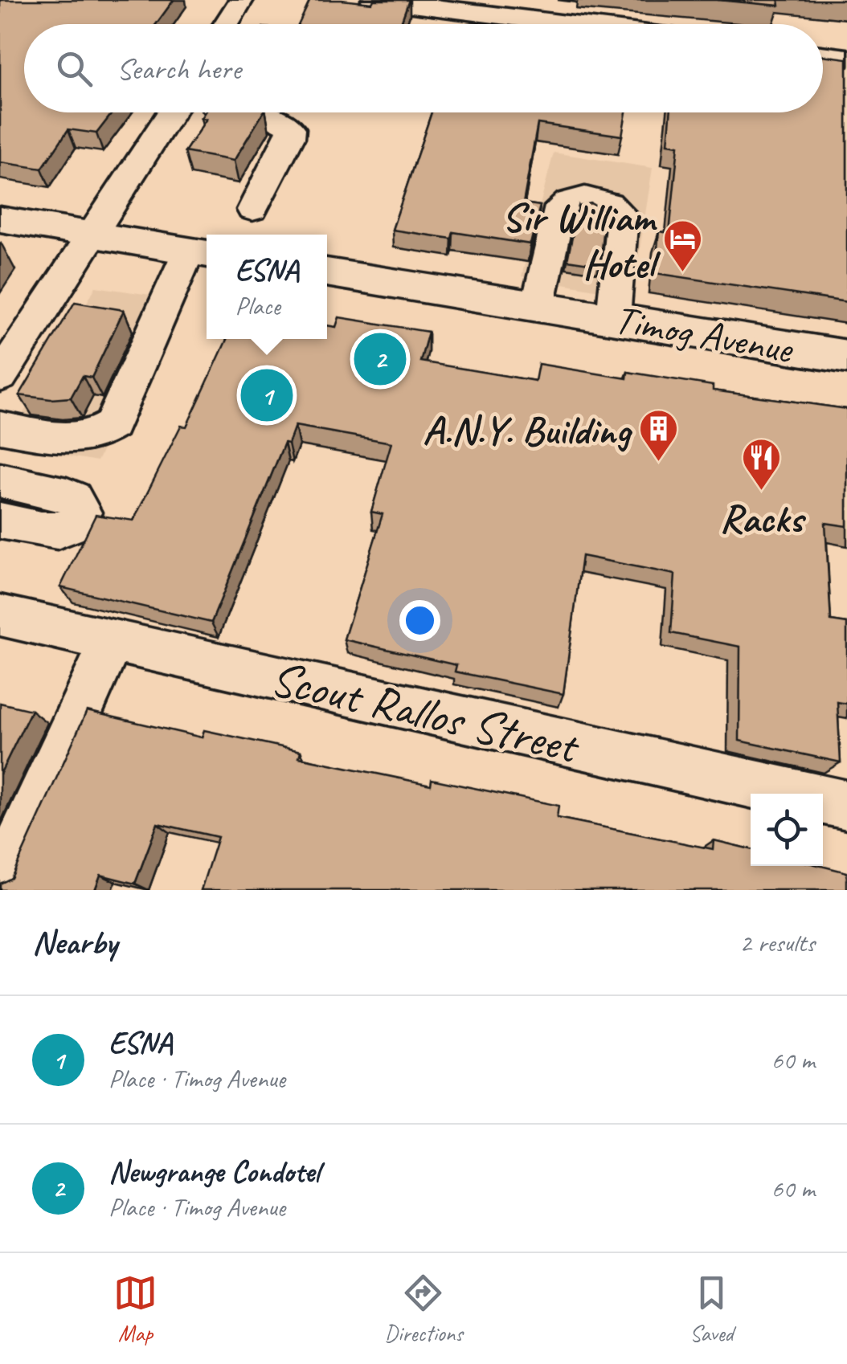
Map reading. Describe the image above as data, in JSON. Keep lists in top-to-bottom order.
{
  "streets": {
    "main road": ["Timog Avenue"],
    "street": ["Scout Rallos Street"]
  },
  "places": {
    "hotel": ["Sir William Hotel"],
    "building": ["A.N.Y. Building"],
    "restaurant": ["Racks"]
  },
  "page": {
    "search": "Search here",
    "popup": ["ESNA", "Place"],
    "pins": ["2", "1"],
    "heading": ["Nearby", "2 results"],
    "list": [
      {
        "mark": "1",
        "name": "ESNA",
        "note": "Place · Timog Avenue",
        "value": "60 m"
      },
      {
        "mark": "2",
        "name": "Newgrange Condotel",
        "note": "Place · Timog Avenue",
        "value": "60 m"
      }
    ],
    "nav": ["Map", "Directions", "Saved"]
  }
}
